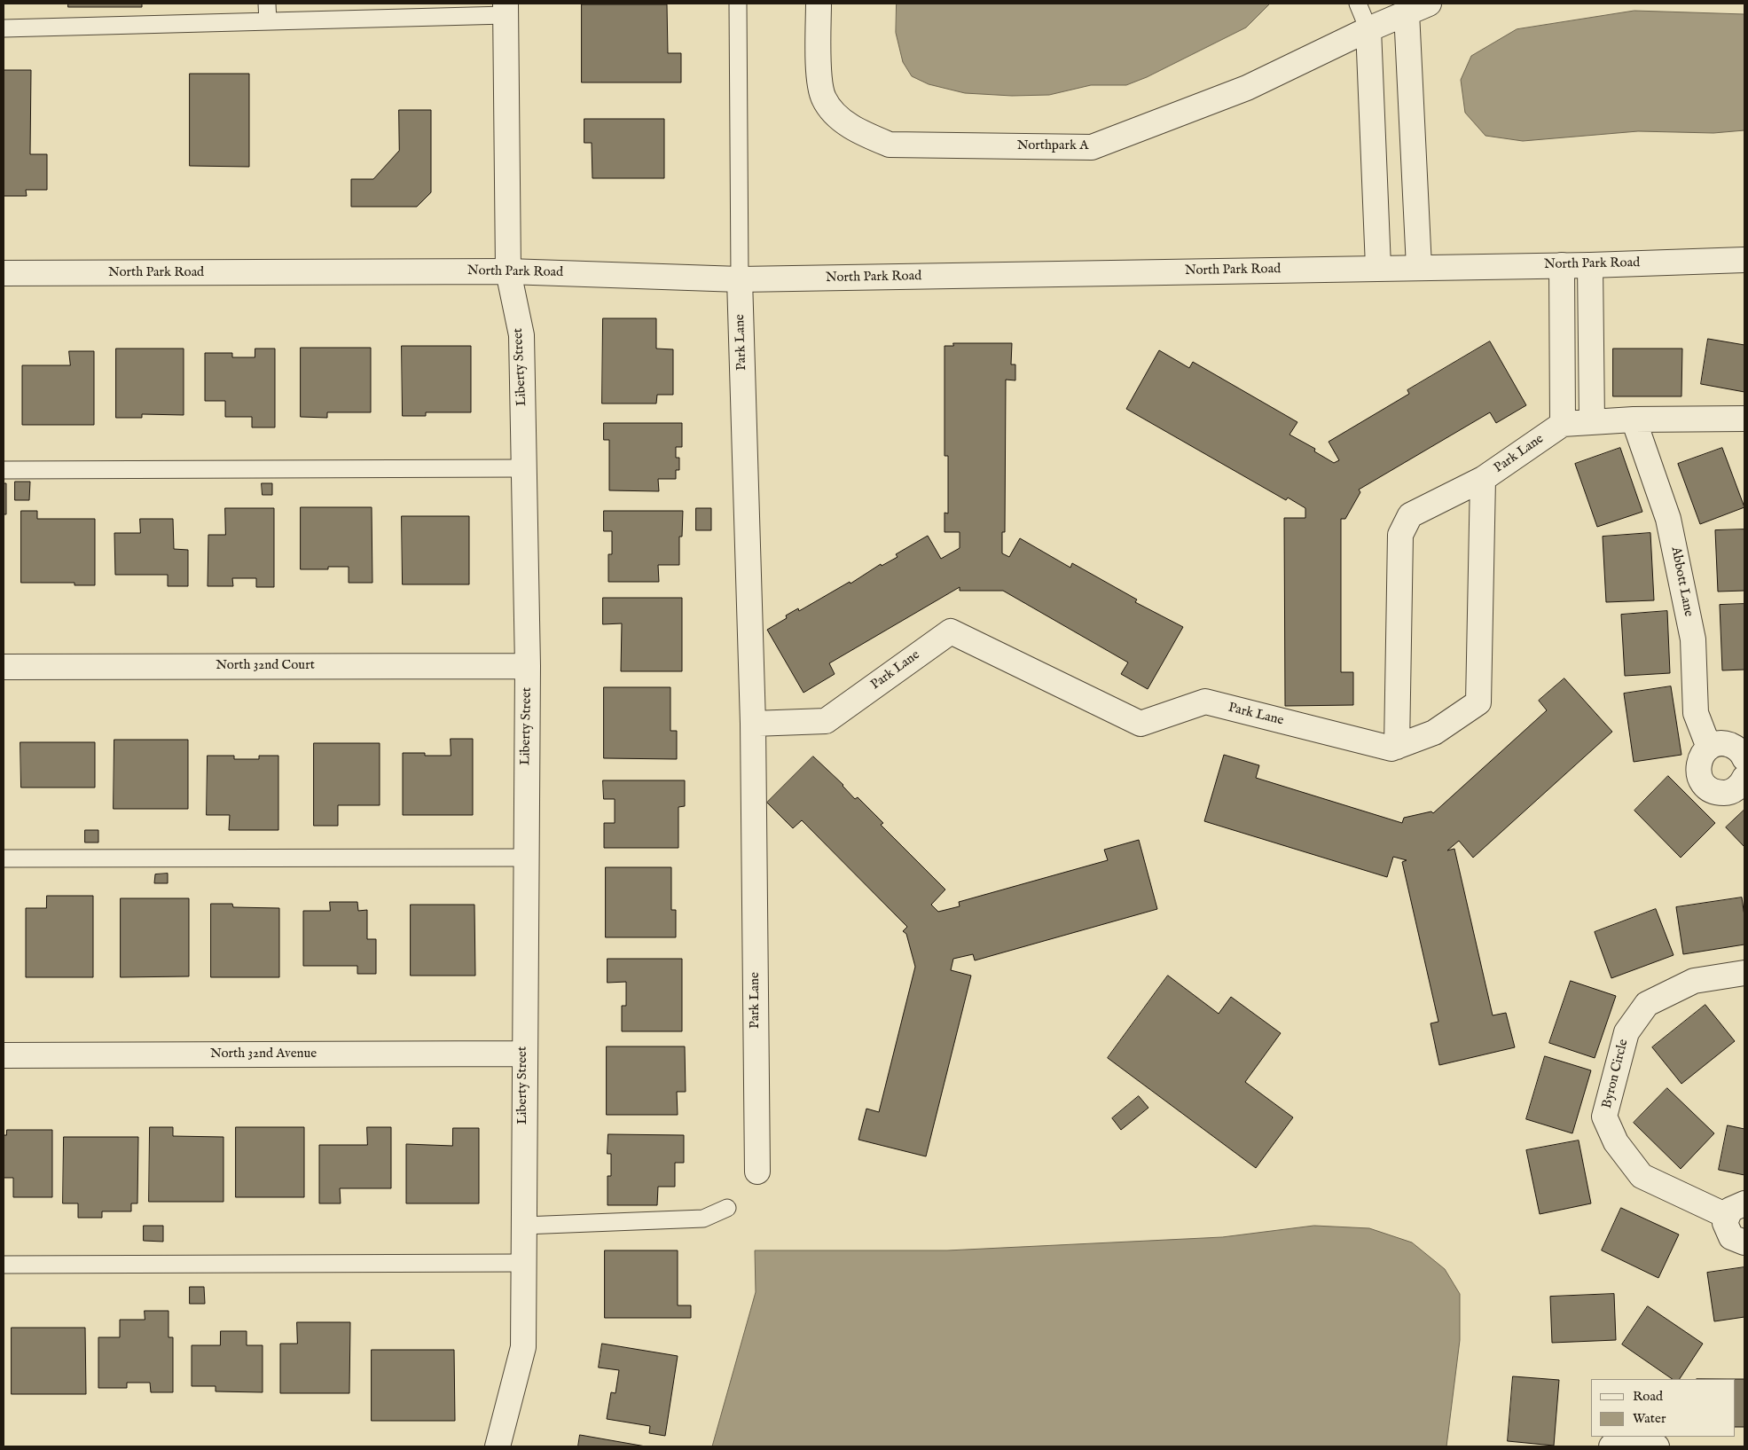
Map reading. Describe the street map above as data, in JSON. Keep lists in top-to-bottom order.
{
  "streets": {
    "street": [
      "Northpark A",
      "North Park Road",
      "Park Lane",
      "Liberty Street",
      "Abbott Lane",
      "North 32nd Court",
      "North 32nd Avenue",
      "Byron Circle"
    ]
  },
  "crossings": [
    ["North Park Road", "Park Lane"],
    ["North Park Road", "Liberty Street"],
    ["Liberty Street", "North 32nd Court"],
    ["Liberty Street", "North 32nd Avenue"]
  ],
  "legend": ["Road", "Water"]
}
